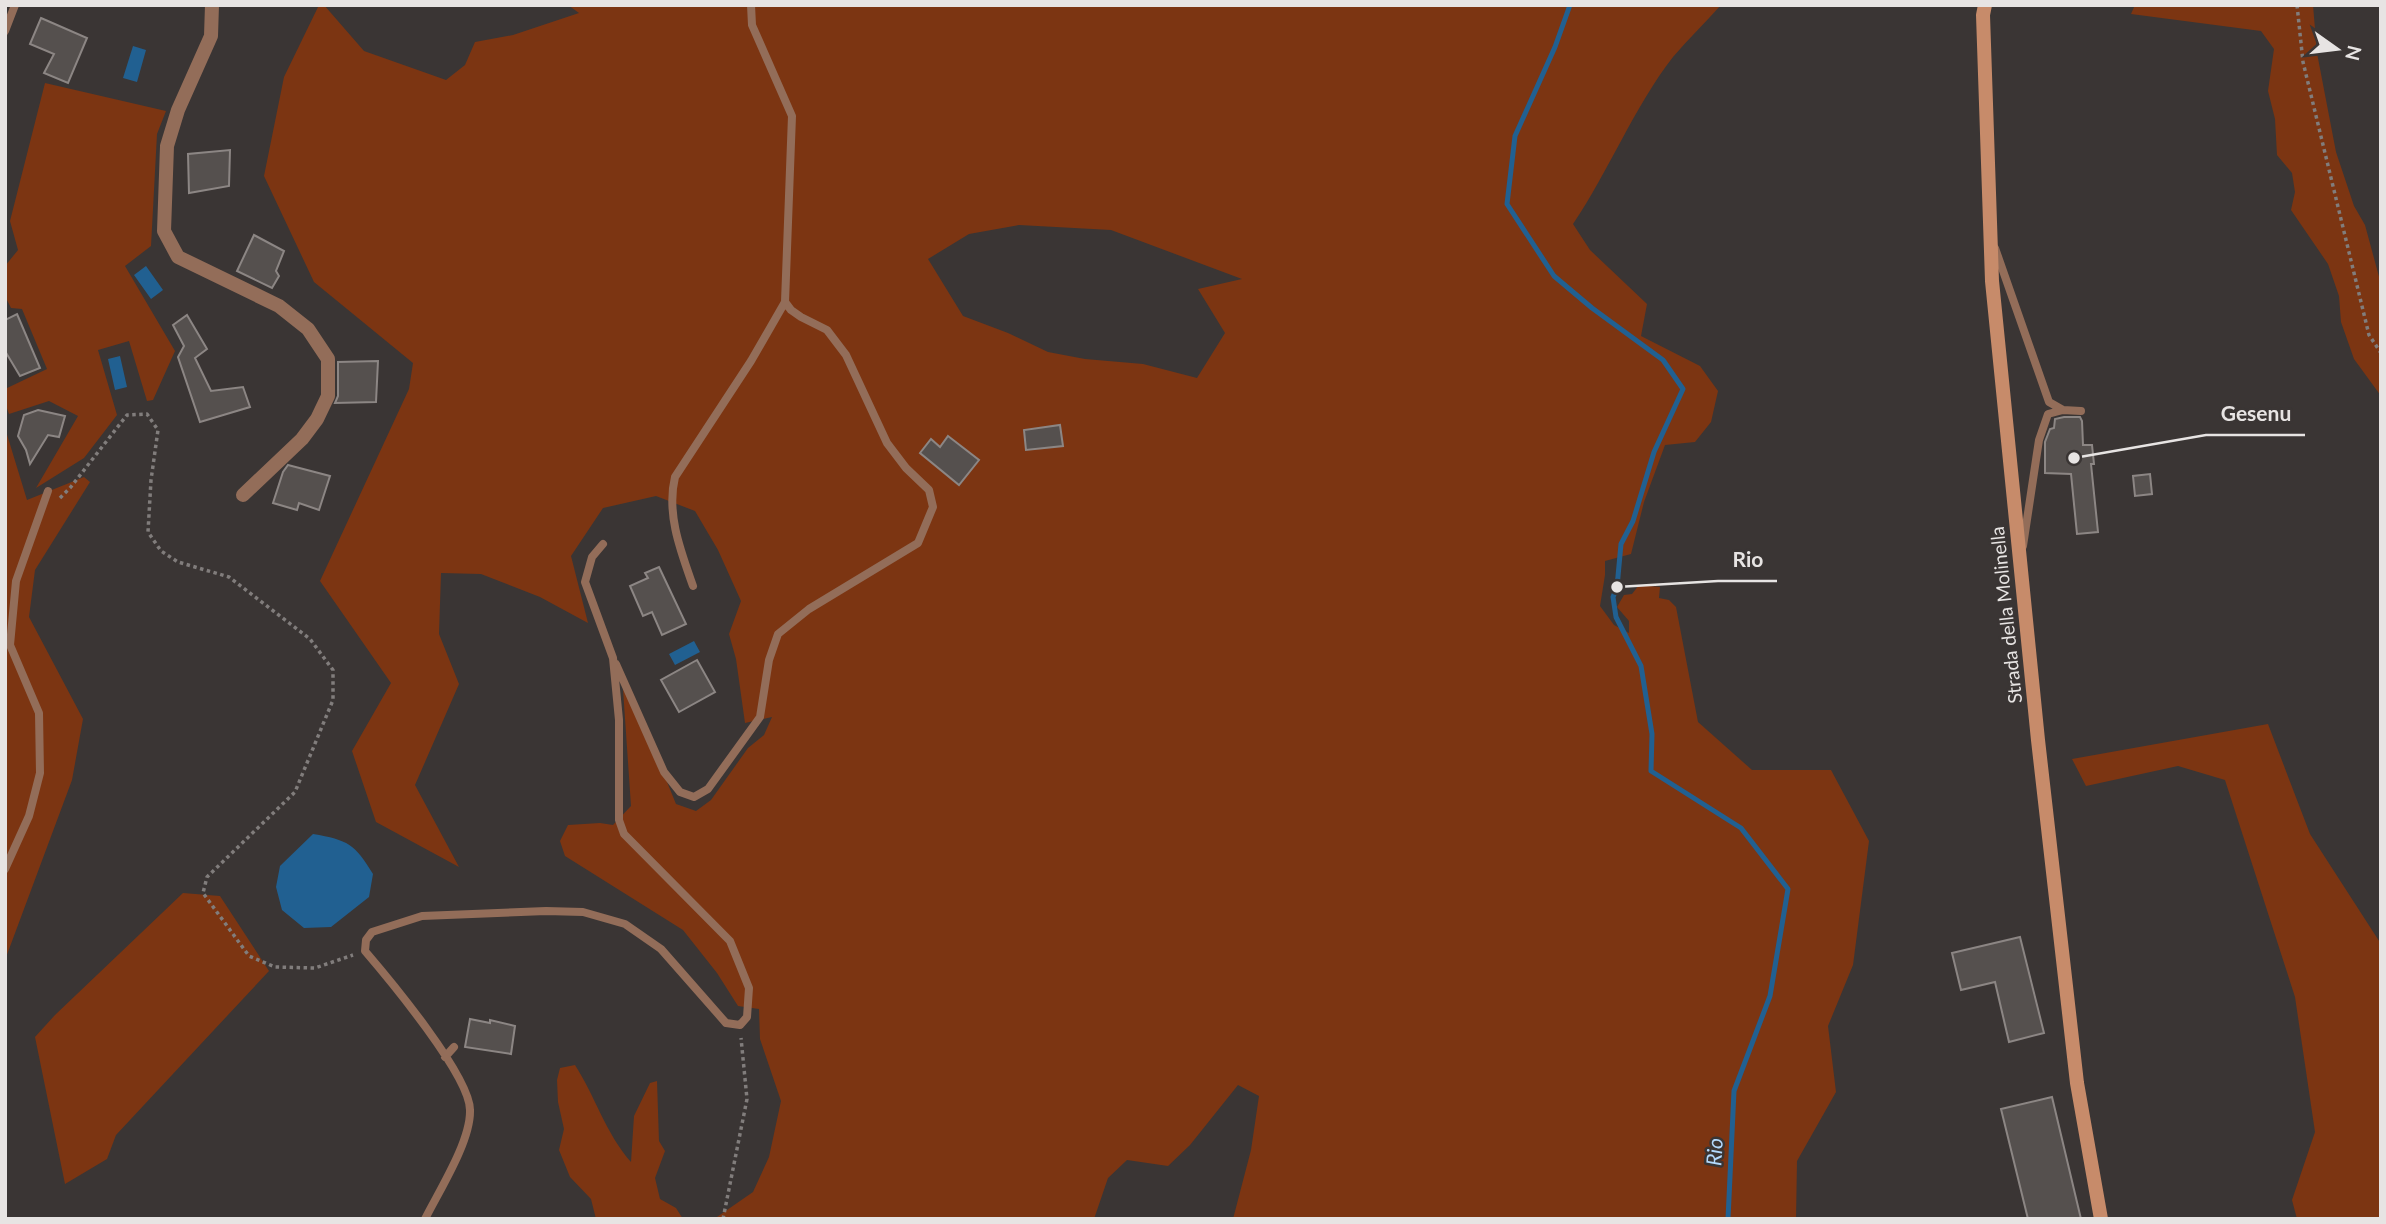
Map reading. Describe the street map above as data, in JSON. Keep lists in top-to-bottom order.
{
  "streets": {
    "main road": ["Strada della Molinella"]
  },
  "water": ["Rio"],
  "places": ["Gesenu", "Rio"],
  "north": "right"
}
